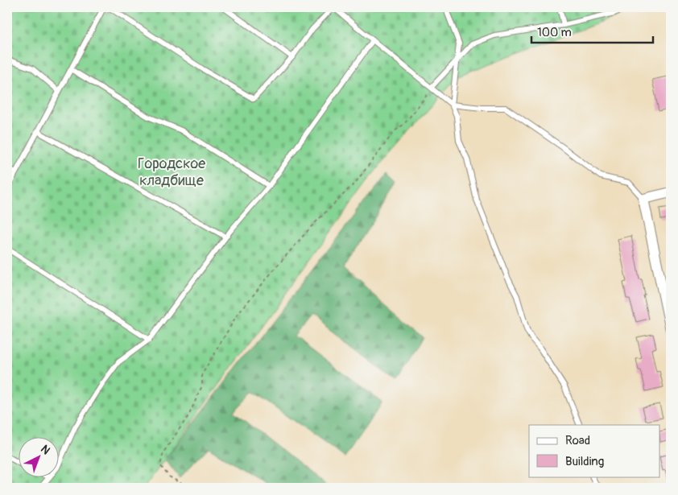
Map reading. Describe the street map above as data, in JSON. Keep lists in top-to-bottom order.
{
  "parks": ["Городское кладбище"],
  "legend": ["Road", "Building"],
  "scale_bar": "100 m",
  "north": "top right"
}
